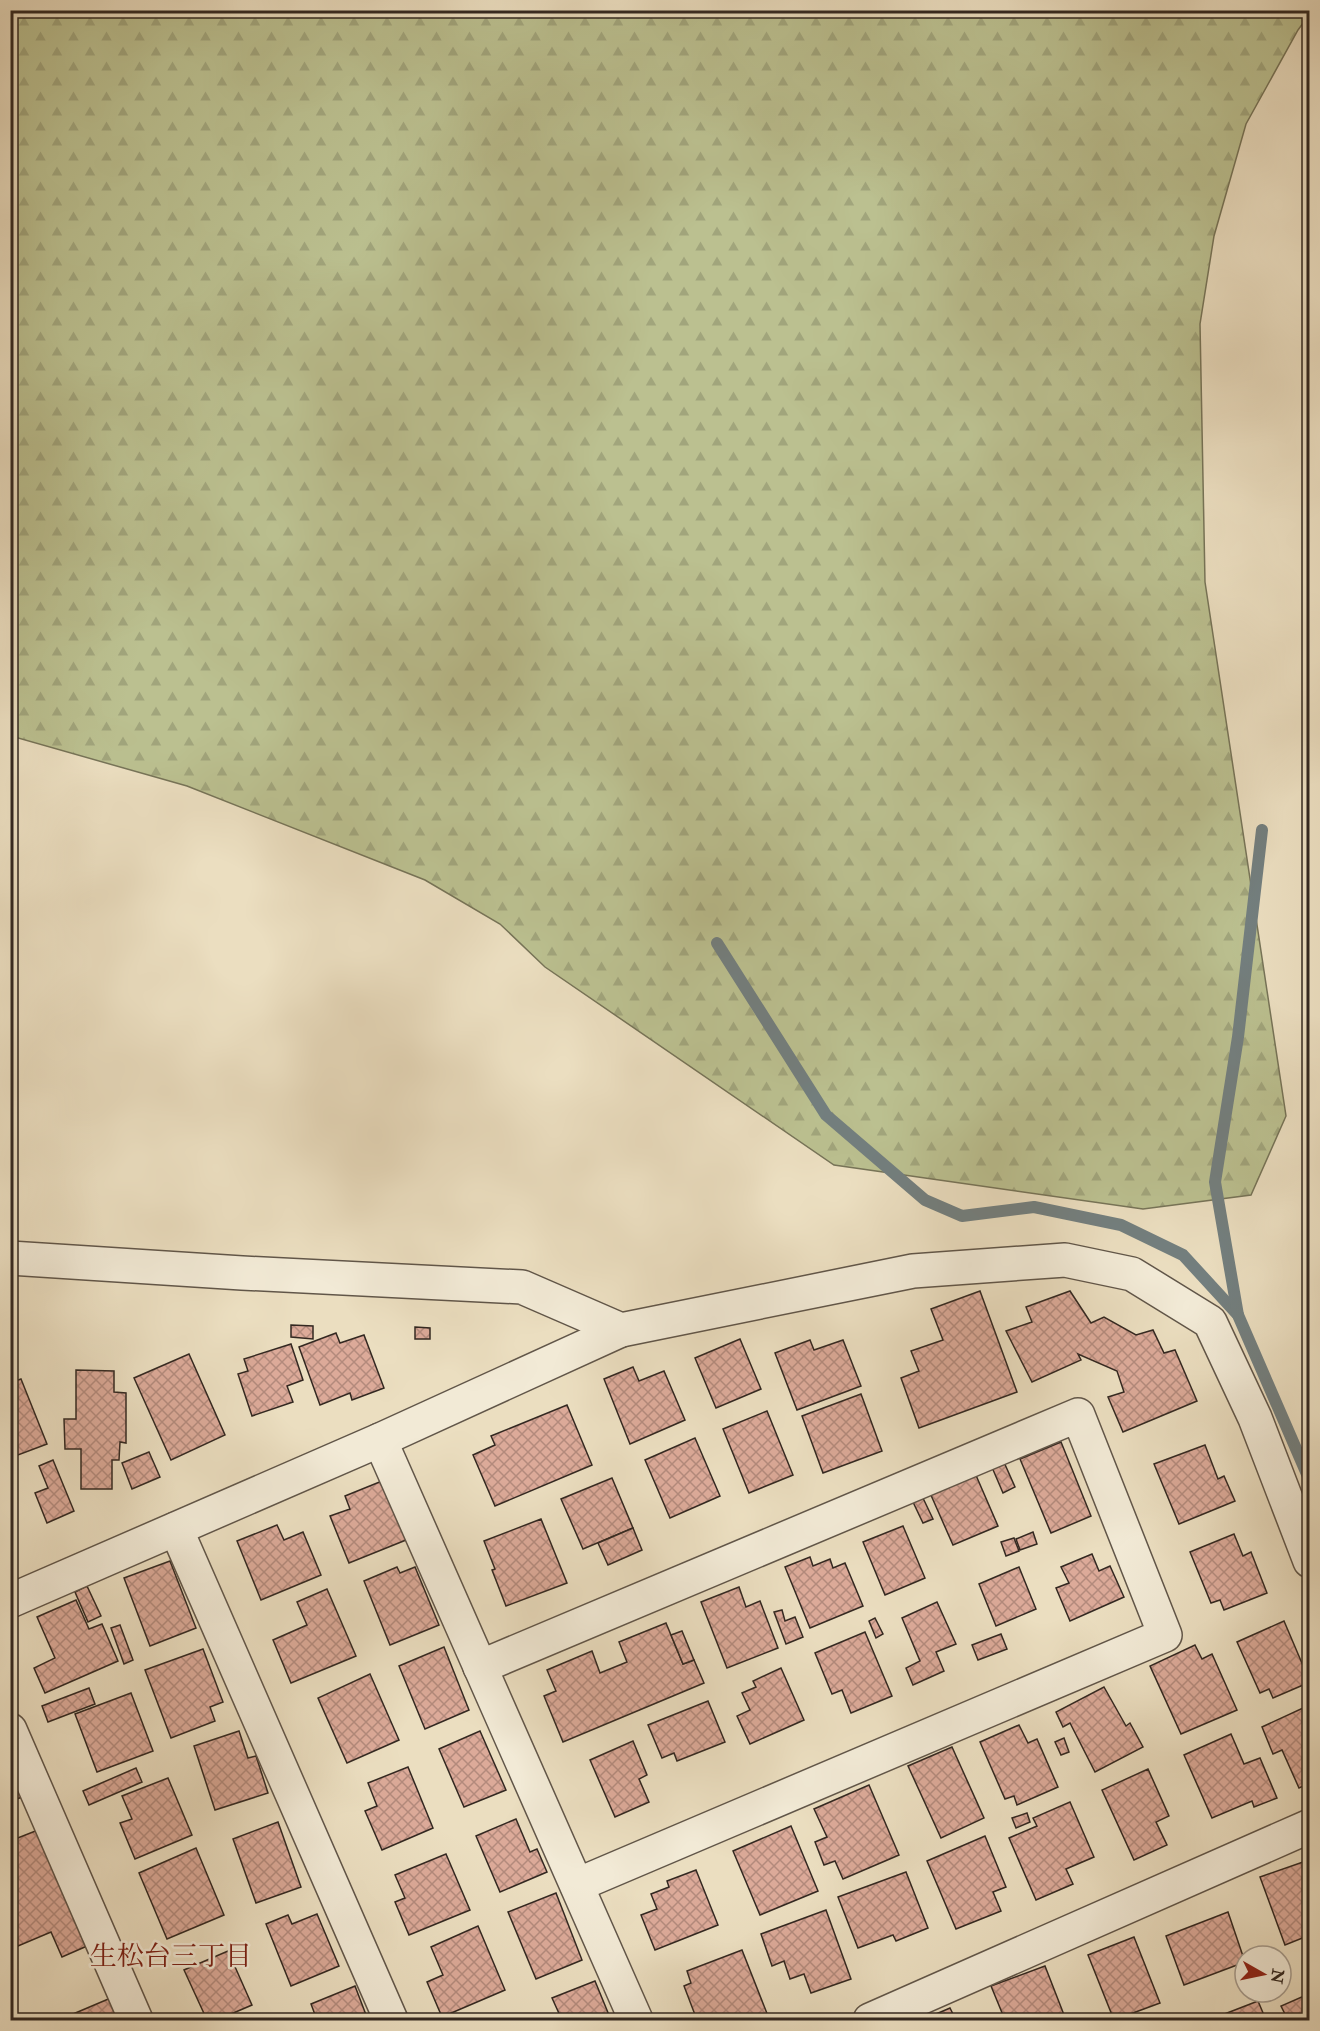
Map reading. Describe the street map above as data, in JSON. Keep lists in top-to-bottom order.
{
  "districts": ["生松台三丁目"],
  "north": "right"
}
